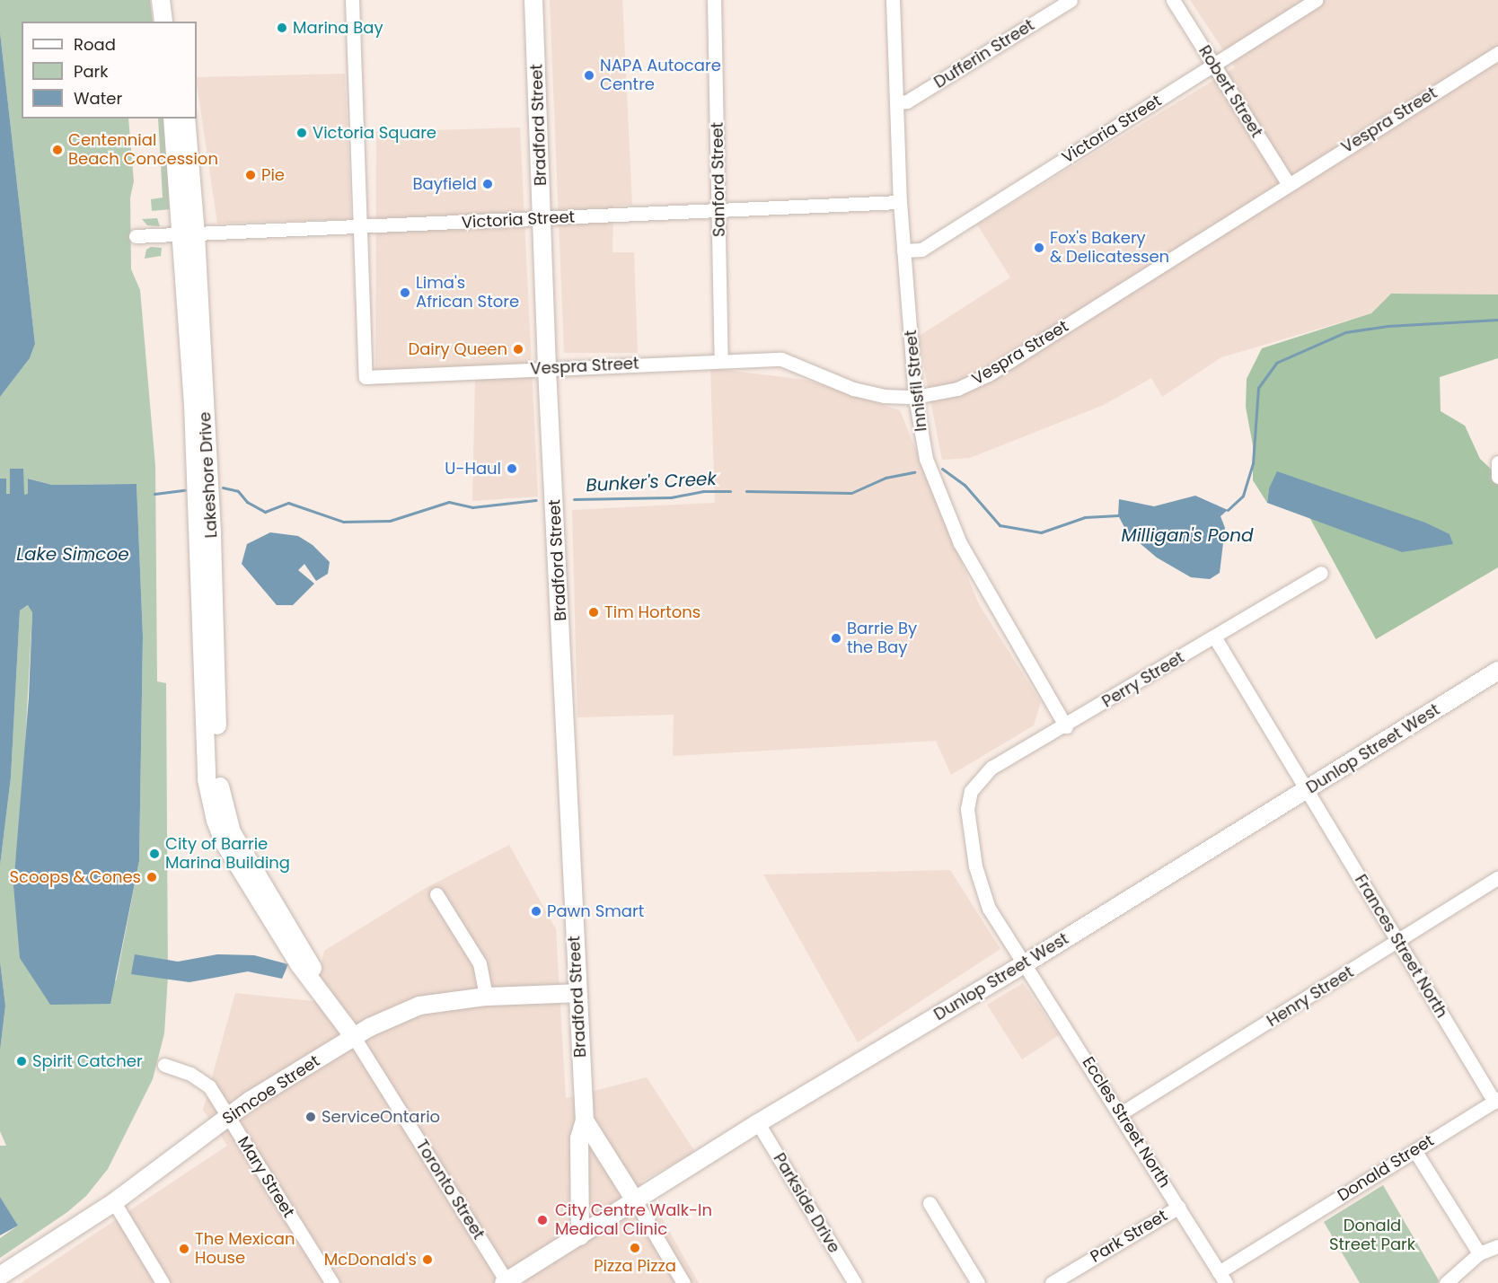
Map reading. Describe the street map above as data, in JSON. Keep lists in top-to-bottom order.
{
  "streets": {
    "main road": [
      "Bradford Street",
      "Lakeshore Drive",
      "Dunlop Street West",
      "Simcoe Street",
      "Toronto Street"
    ],
    "street": [
      "Dufferin Street",
      "Robert Street",
      "Vespra Street",
      "Victoria Street",
      "Sanford Street",
      "Innisfil Street",
      "Perry Street",
      "Frances Street North",
      "Henry Street",
      "Eccles Street North",
      "Donald Street",
      "Mary Street",
      "Parkside Drive",
      "Park Street"
    ]
  },
  "crossings": [
    ["Dufferin Street", "Innisfil Street"],
    ["Robert Street", "Vespra Street"],
    ["Robert Street", "Victoria Street"],
    ["Vespra Street", "Bradford Street"],
    ["Vespra Street", "Victoria Street"],
    ["Vespra Street", "Sanford Street"],
    ["Vespra Street", "Innisfil Street"],
    ["Bradford Street", "Victoria Street"],
    ["Bradford Street", "Simcoe Street"],
    ["Victoria Street", "Sanford Street"],
    ["Victoria Street", "Innisfil Street"],
    ["Victoria Street", "Lakeshore Drive"],
    ["Innisfil Street", "Perry Street"],
    ["Lakeshore Drive", "Toronto Street"],
    ["Perry Street", "Frances Street North"],
    ["Perry Street", "Eccles Street North"],
    ["Dunlop Street West", "Frances Street North"],
    ["Dunlop Street West", "Eccles Street North"],
    ["Dunlop Street West", "Toronto Street"],
    ["Dunlop Street West", "Parkside Drive"],
    ["Frances Street North", "Henry Street"],
    ["Frances Street North", "Donald Street"],
    ["Henry Street", "Eccles Street North"],
    ["Simcoe Street", "Mary Street"],
    ["Simcoe Street", "Toronto Street"],
    ["Eccles Street North", "Donald Street"],
    ["Eccles Street North", "Park Street"]
  ],
  "water": ["Bunker's Creek", "Milligan's Pond", "Lake Simcoe"],
  "parks": ["Donald Street Park"],
  "places": [
    "Marina Bay",
    "NAPA Autocare Centre",
    "Victoria Square",
    "Centennial Beach Concession",
    "Pie",
    "Bayfield",
    "Fox's Bakery & Delicatessen",
    "Lima's African Store",
    "Dairy Queen",
    "U-Haul",
    "Tim Hortons",
    "Barrie By the Bay",
    "City of Barrie Marina Building",
    "Scoops & Cones",
    "Pawn Smart",
    "Spirit Catcher",
    "ServiceOntario",
    "City Centre Walk-In Medical Clinic",
    "Pizza Pizza",
    "The Mexican House",
    "McDonald's"
  ],
  "legend": ["Road", "Park", "Water"]
}
